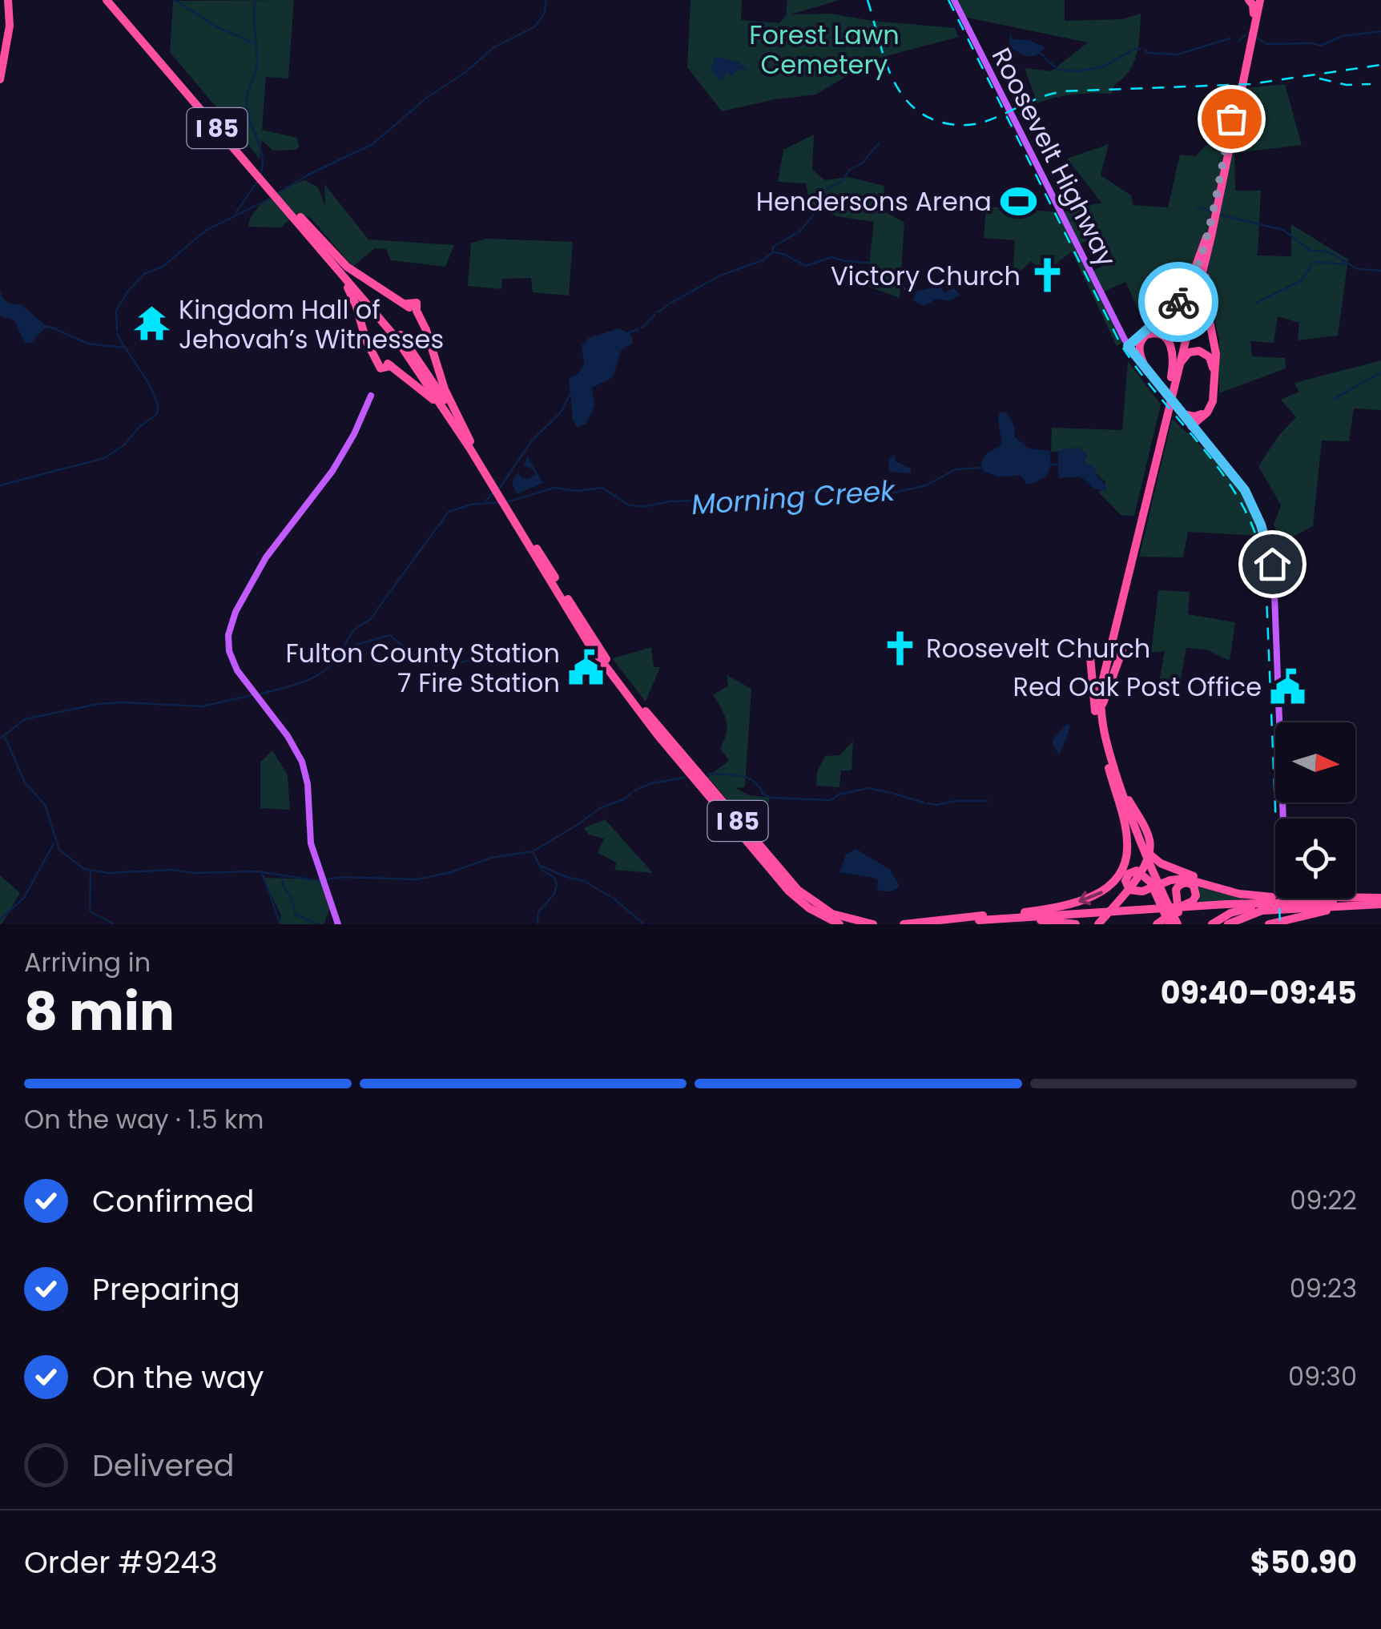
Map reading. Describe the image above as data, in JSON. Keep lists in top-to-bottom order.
{
  "streets": {
    "highway": ["I 85"],
    "main road": ["Roosevelt Highway"]
  },
  "water": ["Morning Creek"],
  "parks": ["Forest Lawn Cemetery"],
  "places": {
    "sports": ["Hendersons Arena"],
    "church": ["Victory Church", "Roosevelt Church"],
    "temple": ["Kingdom Hall of Jehovah’s Witnesses"],
    "public building": ["Fulton County Station 7 Fire Station", "Red Oak Post Office"]
  },
  "north": "right",
  "page": {
    "heading": ["8 min", "Arriving in", "09:40–09:45"],
    "panel": ["Order #9243", "$50.90"],
    "bar": "On the way · 1.5 km",
    "list": [
      ["Confirmed", "09:22"],
      ["Preparing", "09:23"],
      ["On the way", "09:30"],
      "Delivered"
    ]
  }
}
